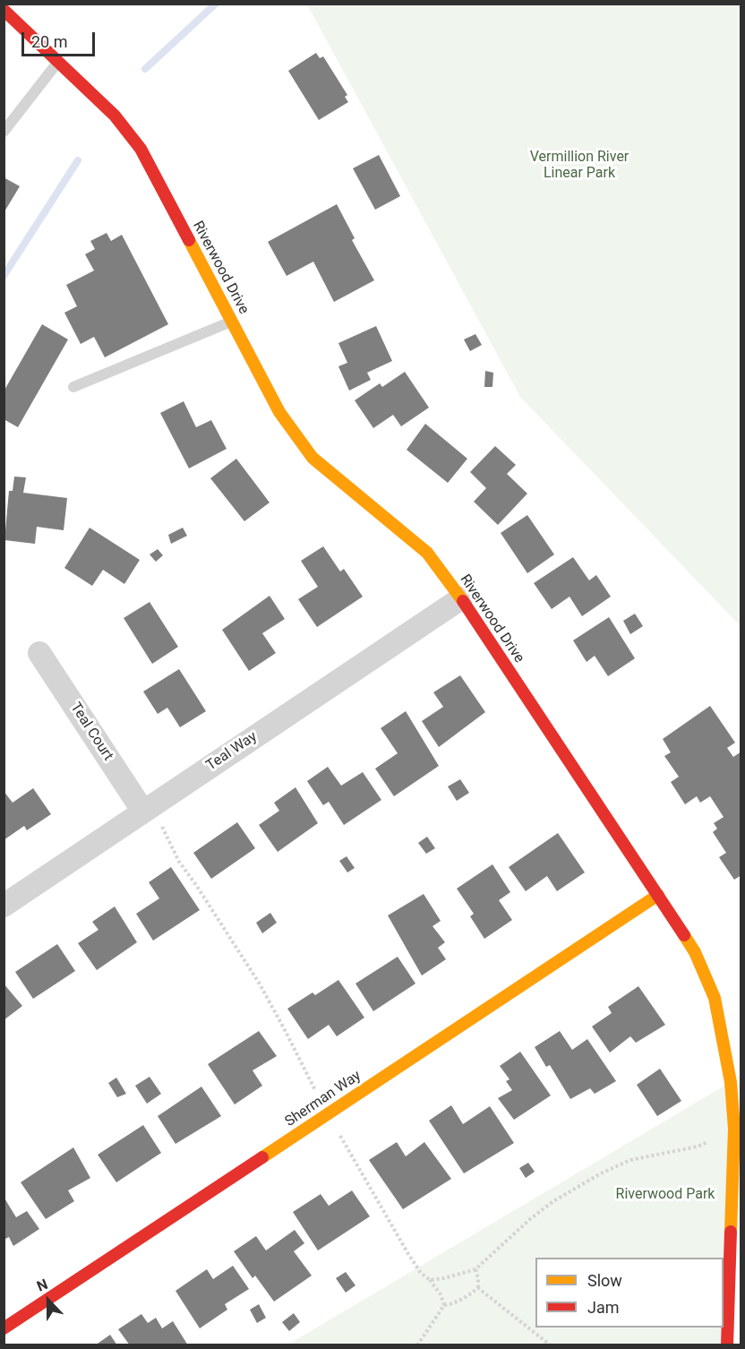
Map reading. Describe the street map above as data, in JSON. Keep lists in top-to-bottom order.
{
  "streets": {
    "street": [
      "Riverwood Drive",
      "Teal Court",
      "Teal Way",
      "Sherman Way"
    ]
  },
  "crossings": [
    ["Riverwood Drive", "Teal Way"],
    ["Riverwood Drive", "Sherman Way"],
    ["Teal Court", "Teal Way"]
  ],
  "parks": ["Vermillion River Linear Park", "Riverwood Park"],
  "legend": ["Slow", "Jam"],
  "scale_bar": "20 m",
  "north": "top"
}
